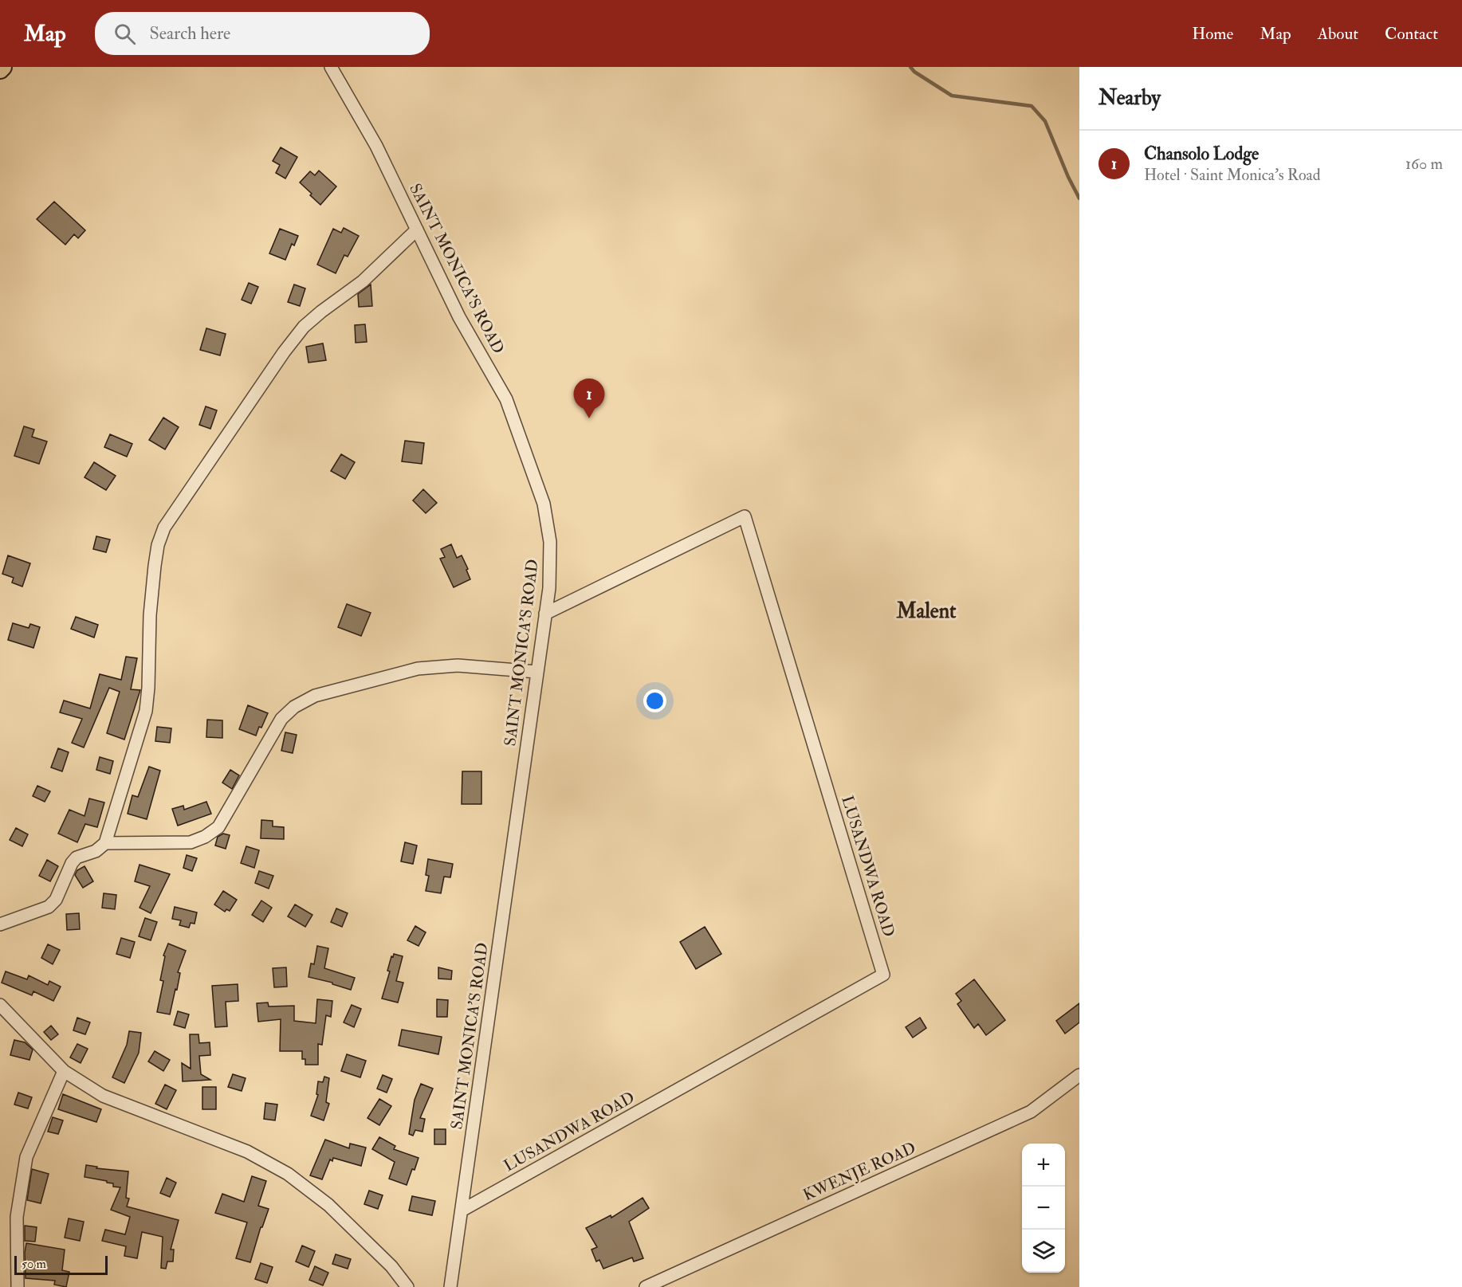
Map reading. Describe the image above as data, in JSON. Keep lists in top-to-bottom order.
{
  "streets": {
    "street": ["SAINT MONICA'S ROAD", "LUSANDWA ROAD", "KWENJE ROAD"]
  },
  "crossings": [
    ["SAINT MONICA'S ROAD", "LUSANDWA ROAD"]
  ],
  "districts": ["Malent"],
  "scale_bar": "50 m",
  "page": {
    "header": "Map",
    "search": "Search here",
    "nav": [
      "Home",
      "Map",
      "About",
      "Contact"
    ],
    "heading": "Nearby",
    "list": [
      {
        "mark": "1",
        "name": "Chansolo Lodge",
        "note": "Hotel · Saint Monica's Road",
        "value": "160 m"
      }
    ],
    "pins": "1",
    "map_buttons": ["+", "−"],
    "scale": "50 m"
  }
}
